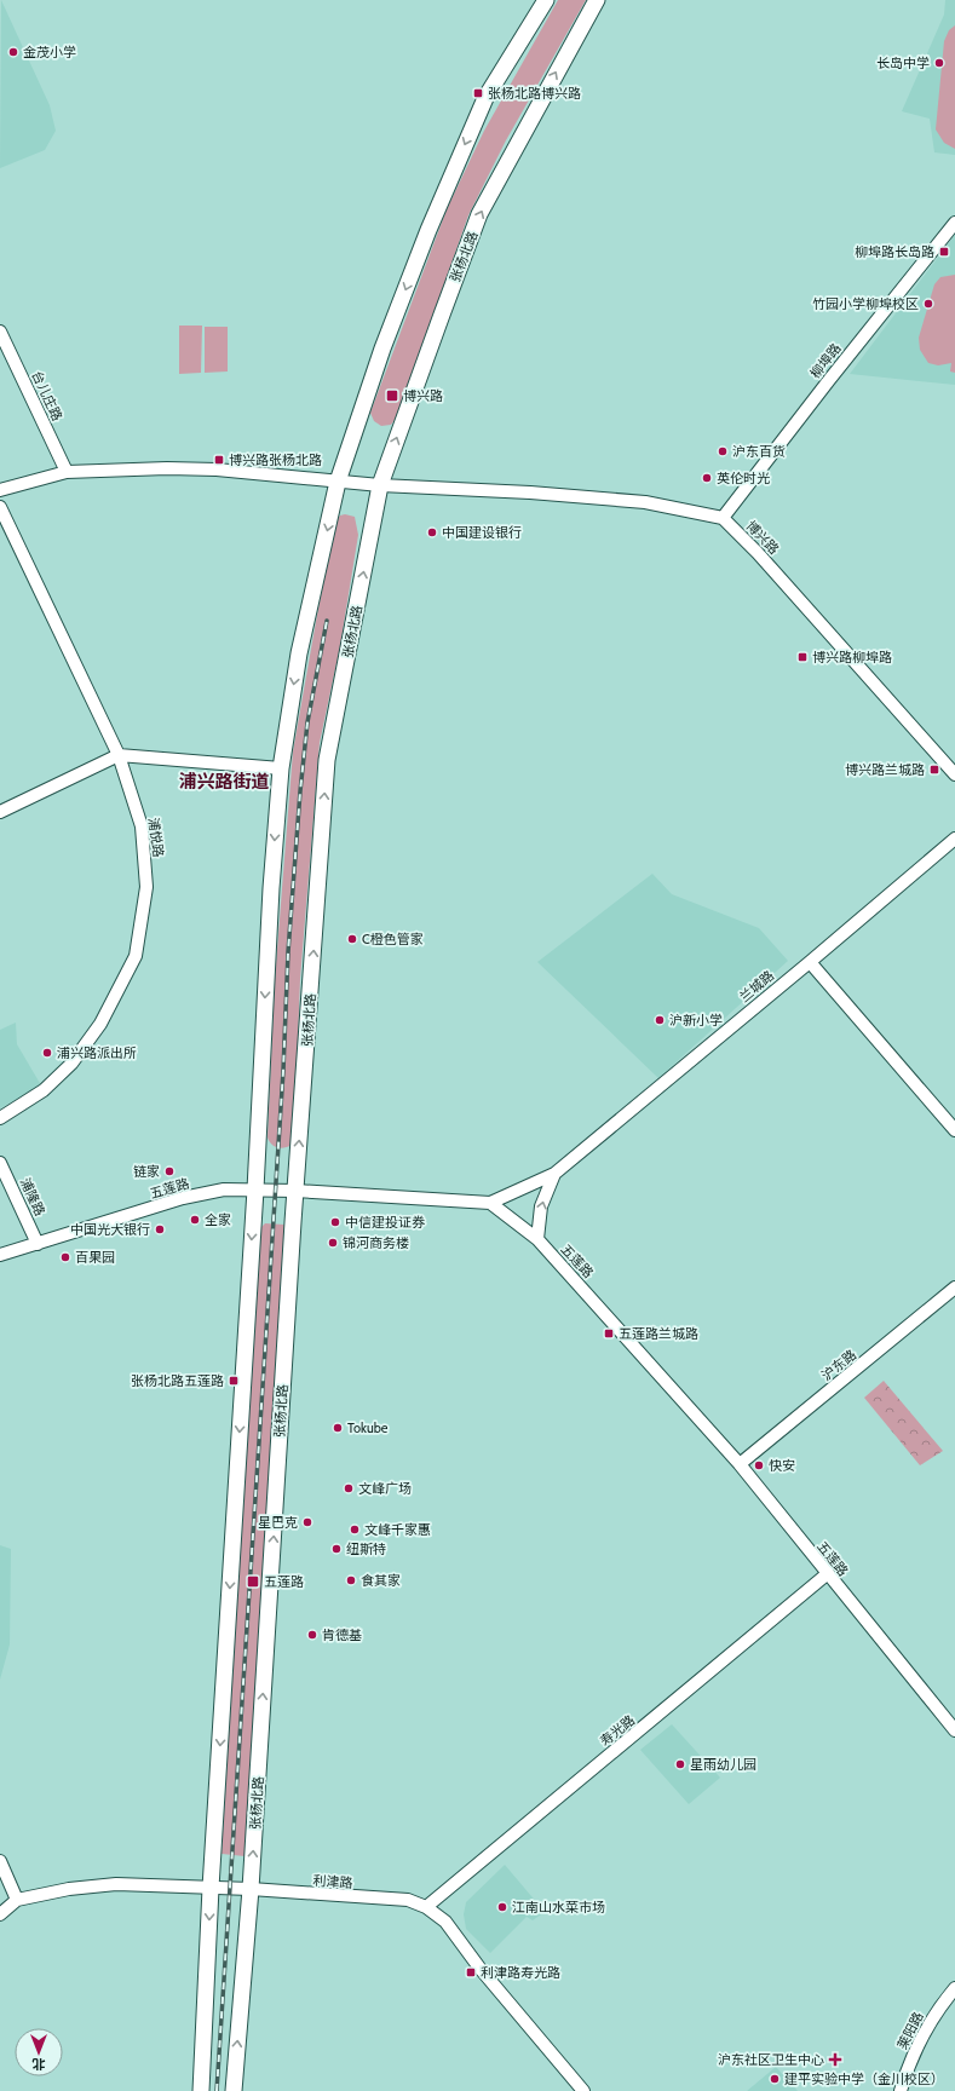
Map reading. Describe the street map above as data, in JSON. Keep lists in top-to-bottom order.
{
  "streets": {
    "main road": ["张杨北路"],
    "street": [
      "柳埠路",
      "台儿庄路",
      "博兴路",
      "浦悦路",
      "兰城路",
      "五莲路",
      "浦隆路",
      "沪东路",
      "寿光路",
      "利津路",
      "莱阳路"
    ]
  },
  "crossings": [
    ["张杨北路", "五莲路"],
    ["张杨北路", "利津路"],
    ["柳埠路", "博兴路"],
    ["兰城路", "五莲路"],
    ["五莲路", "浦隆路"],
    ["五莲路", "沪东路"],
    ["五莲路", "寿光路"],
    ["寿光路", "利津路"]
  ],
  "districts": ["浦兴路街道"],
  "places": {
    "other": [
      "金茂小学",
      "长岛中学",
      "竹园小学柳埠校区",
      "沪东百货",
      "英伦时光",
      "中国建设银行",
      "C橙色管家",
      "沪新小学",
      "浦兴路派出所",
      "链家",
      "全家",
      "中信建投证券",
      "中国光大银行",
      "锦河商务楼",
      "百果园",
      "Tokube",
      "快安",
      "文峰广场",
      "星巴克",
      "文峰千家惠",
      "纽斯特",
      "食其家",
      "肯德基",
      "星雨幼儿园",
      "江南山水菜市场",
      "建平实验中学（金川校区）"
    ],
    "transit": [
      "张杨北路博兴路",
      "柳埠路长岛路",
      "博兴路",
      "博兴路张杨北路",
      "博兴路柳埠路",
      "博兴路兰城路",
      "五莲路兰城路",
      "张杨北路五莲路",
      "五莲路",
      "利津路寿光路"
    ],
    "health": ["沪东社区卫生中心"]
  },
  "north": "bottom"
}
